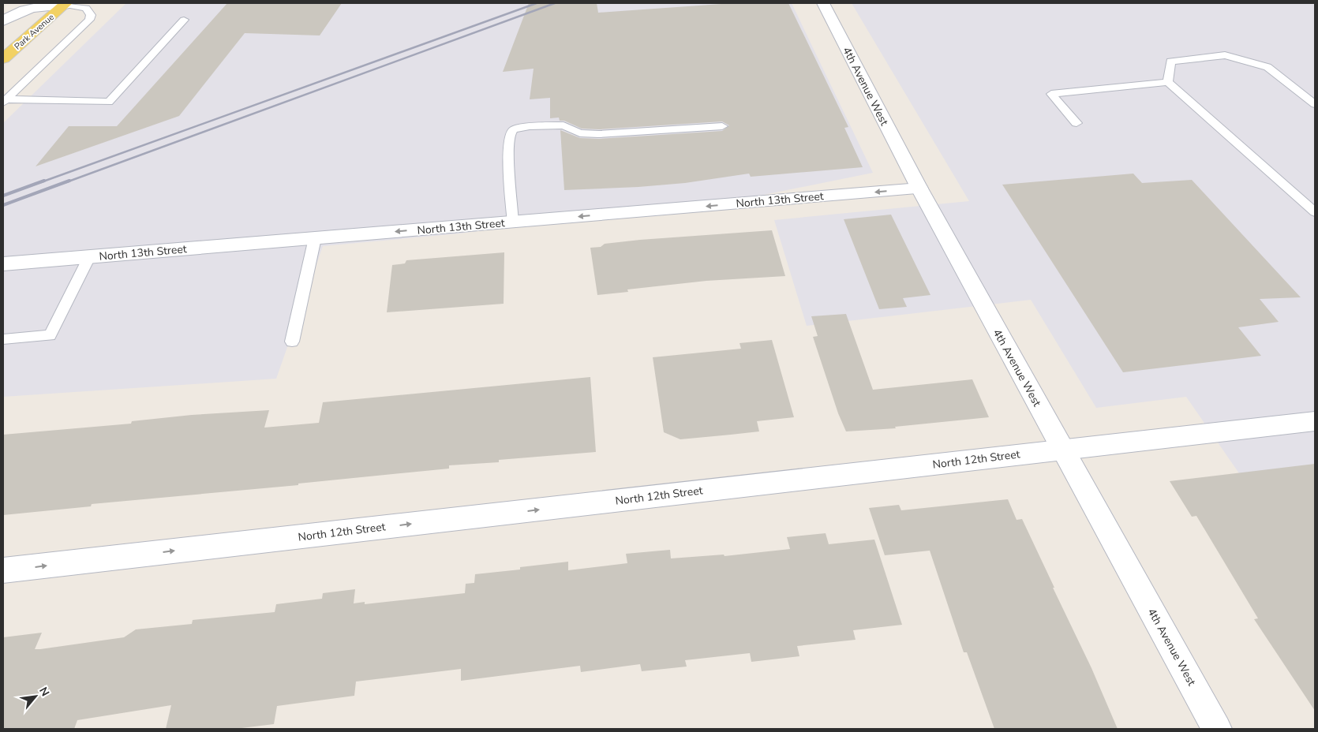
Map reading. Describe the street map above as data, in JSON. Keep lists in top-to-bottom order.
{
  "streets": {
    "main road": ["Park Avenue"],
    "street": ["4th Avenue West", "North 13th Street", "North 12th Street"]
  },
  "crossings": [
    ["4th Avenue West", "North 13th Street"],
    ["4th Avenue West", "North 12th Street"]
  ],
  "one_way": ["North 13th Street", "North 12th Street"],
  "north": "top right"
}
